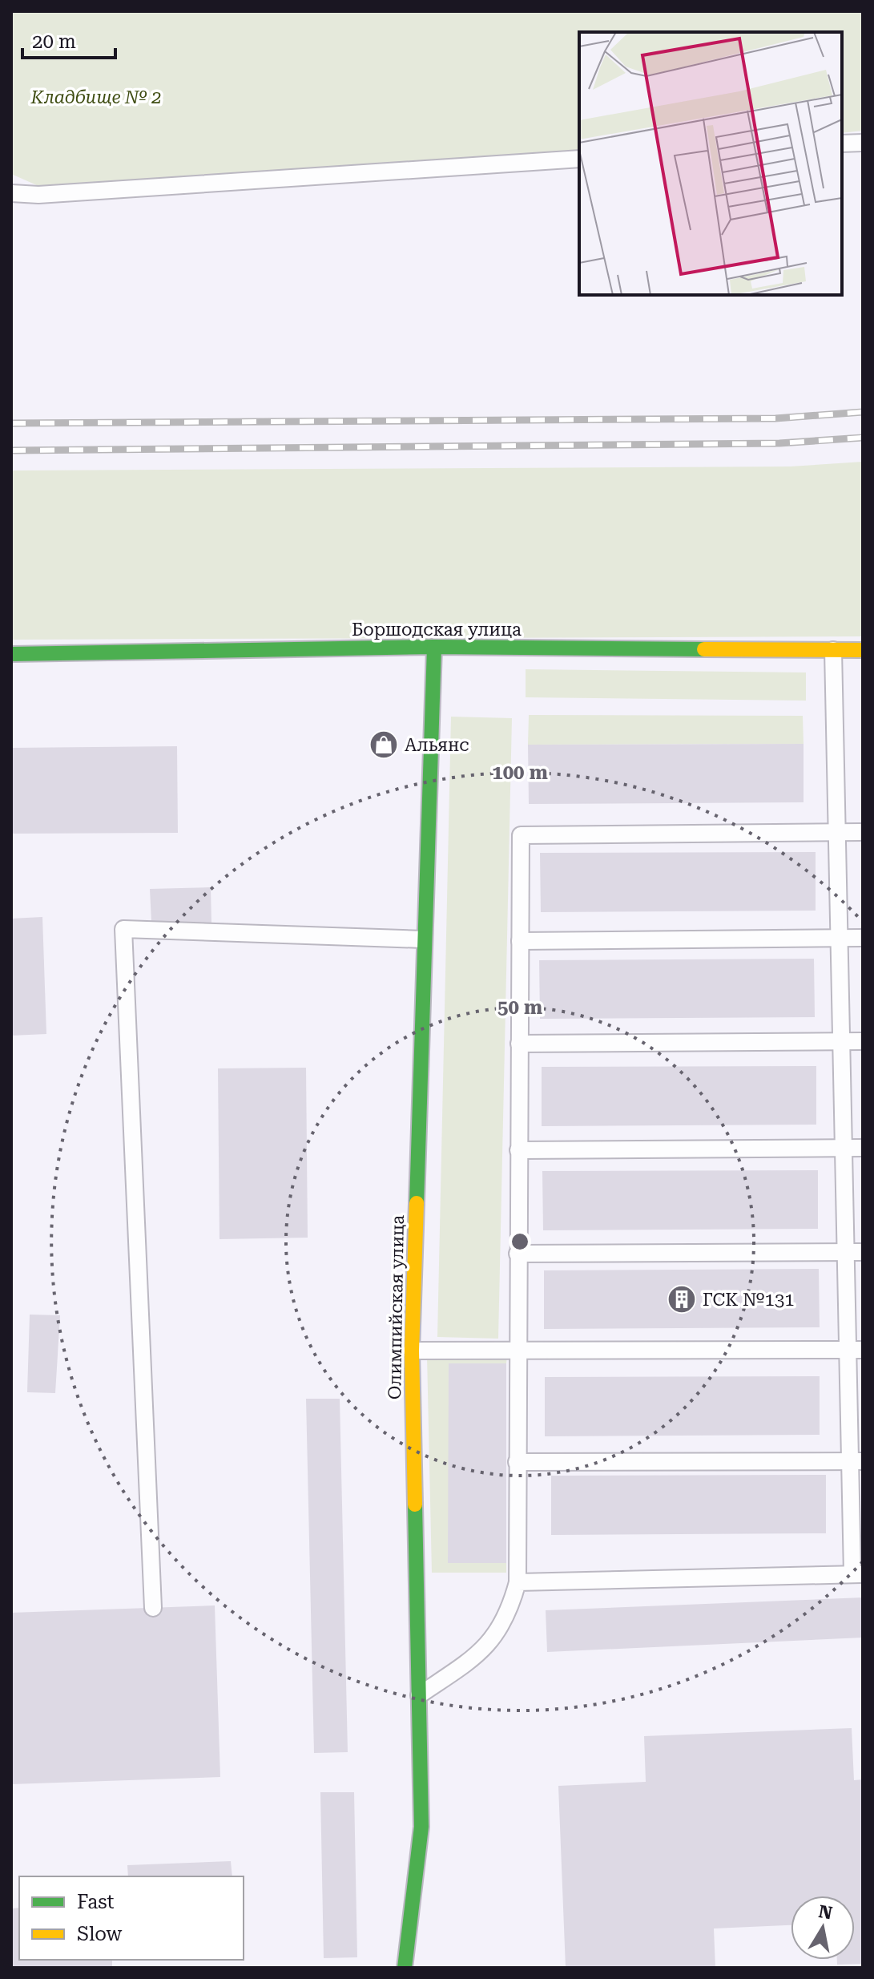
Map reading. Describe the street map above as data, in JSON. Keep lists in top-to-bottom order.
{
  "streets": {
    "street": ["Боршодская улица", "Олимпийская улица"]
  },
  "crossings": [
    ["Боршодская улица", "Олимпийская улица"]
  ],
  "parks": ["Кладбище № 2"],
  "places": {
    "shop": ["Альянс"],
    "building": ["ГСК №131"]
  },
  "legend": ["Fast", "Slow"],
  "scale_bar": "20 m",
  "north": "top",
  "rings": ["100 m", "50 m"]
}
